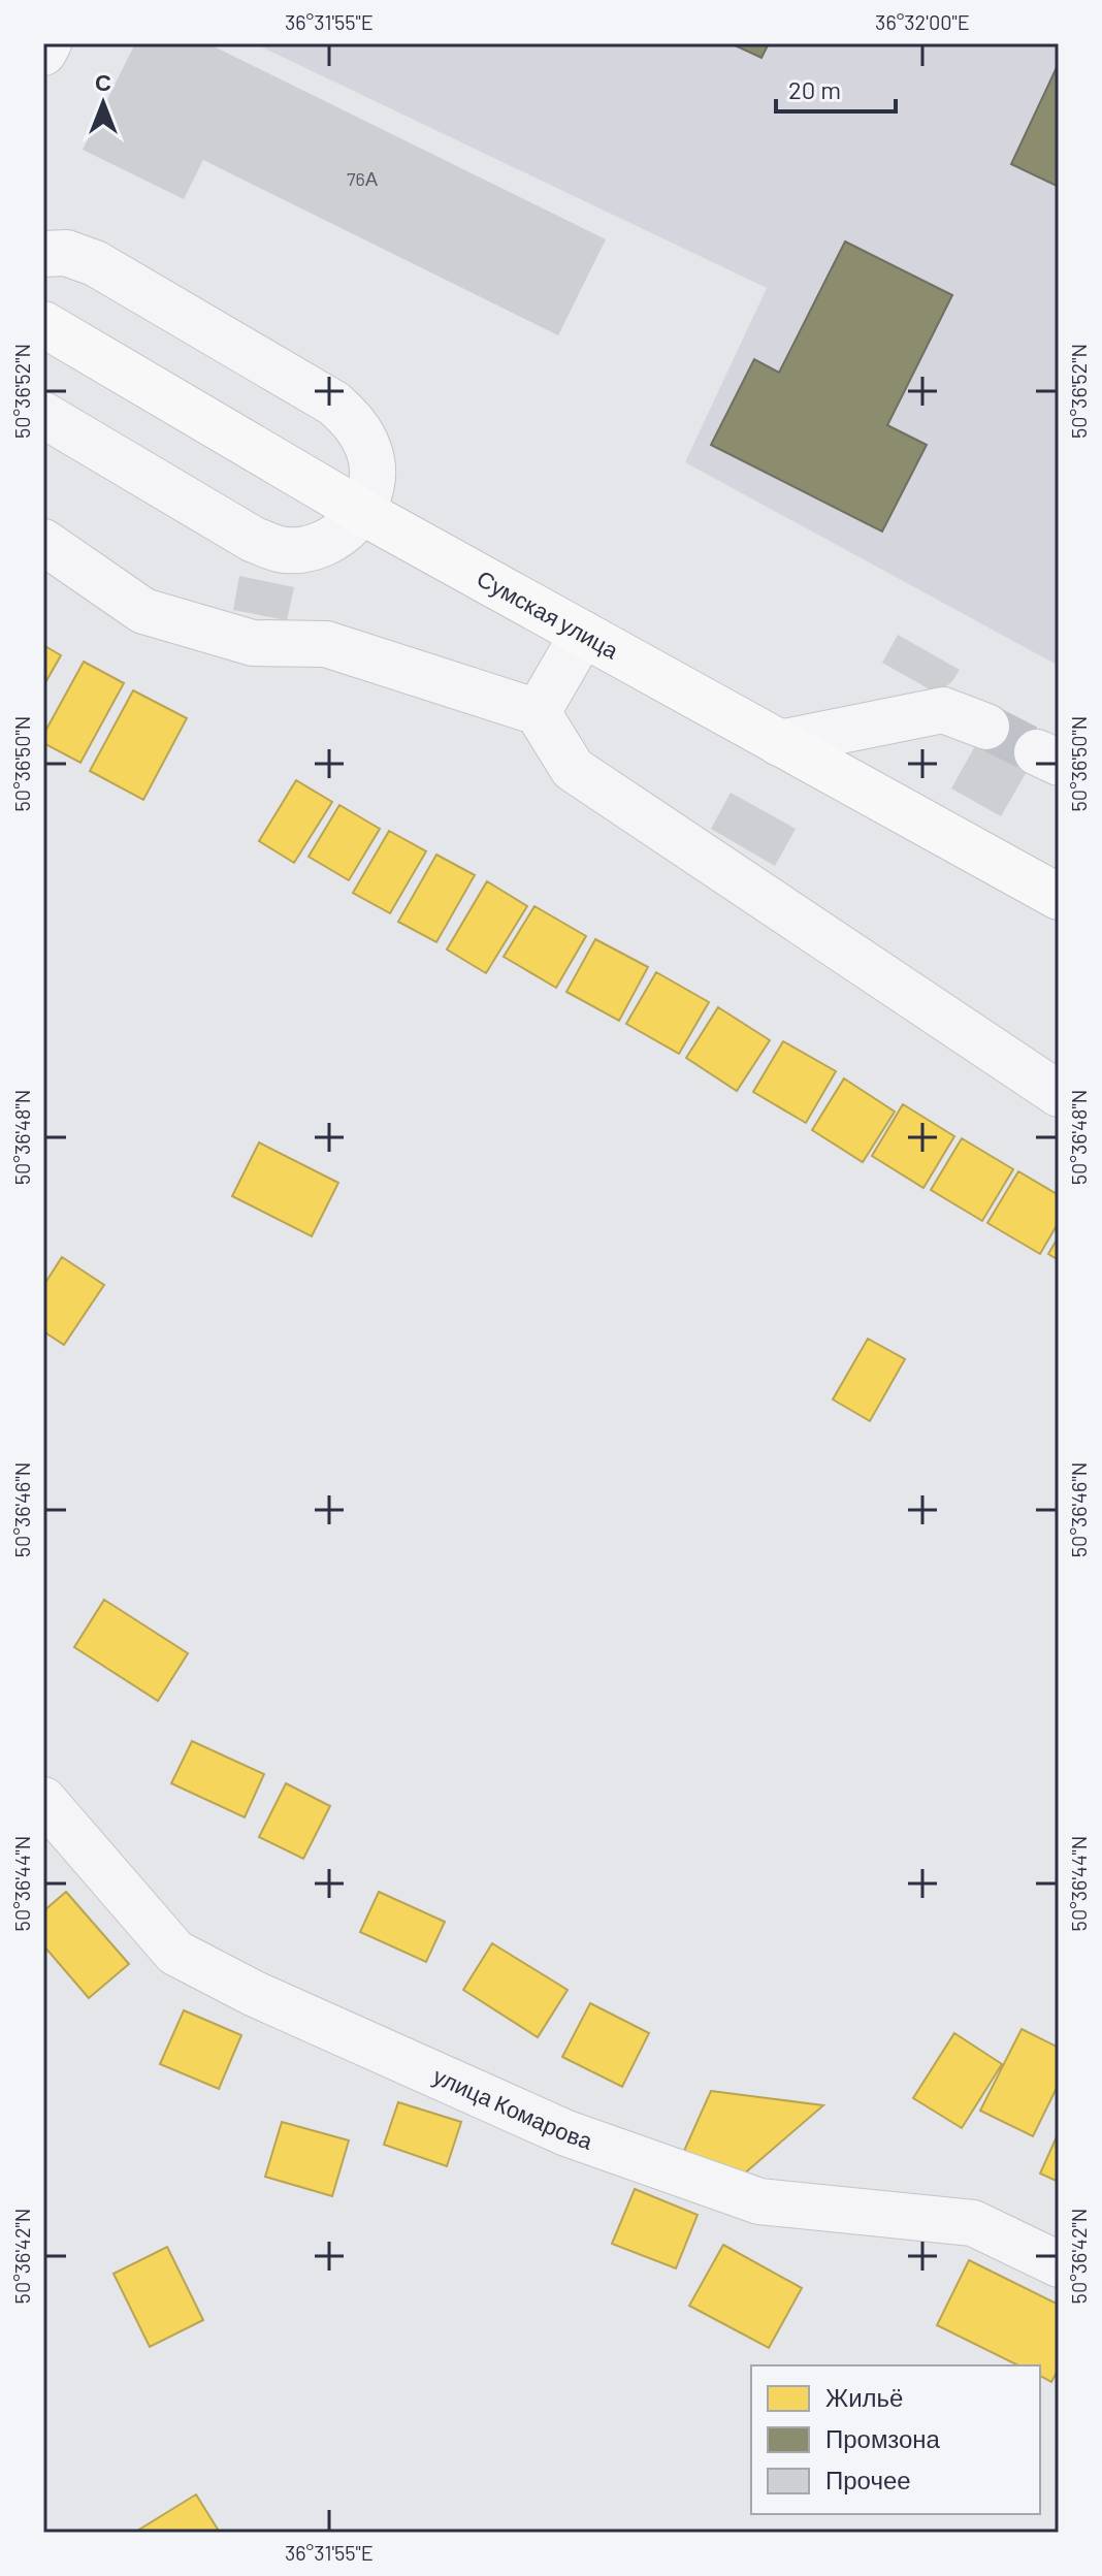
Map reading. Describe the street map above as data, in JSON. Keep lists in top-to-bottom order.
{
  "streets": {
    "main road": ["Сумская улица"],
    "street": ["улица Комарова"]
  },
  "house_numbers": ["76А"],
  "legend": ["Жильё", "Промзона", "Прочее"],
  "scale_bar": "20 m",
  "north": "top",
  "coordinates": [
    "36°31'55\"E",
    "36°32'00\"E",
    "50°36'52\"N",
    "50°36'50\"N",
    "50°36'48\"N",
    "50°36'46\"N",
    "50°36'44\"N",
    "50°36'42\"N"
  ]
}
